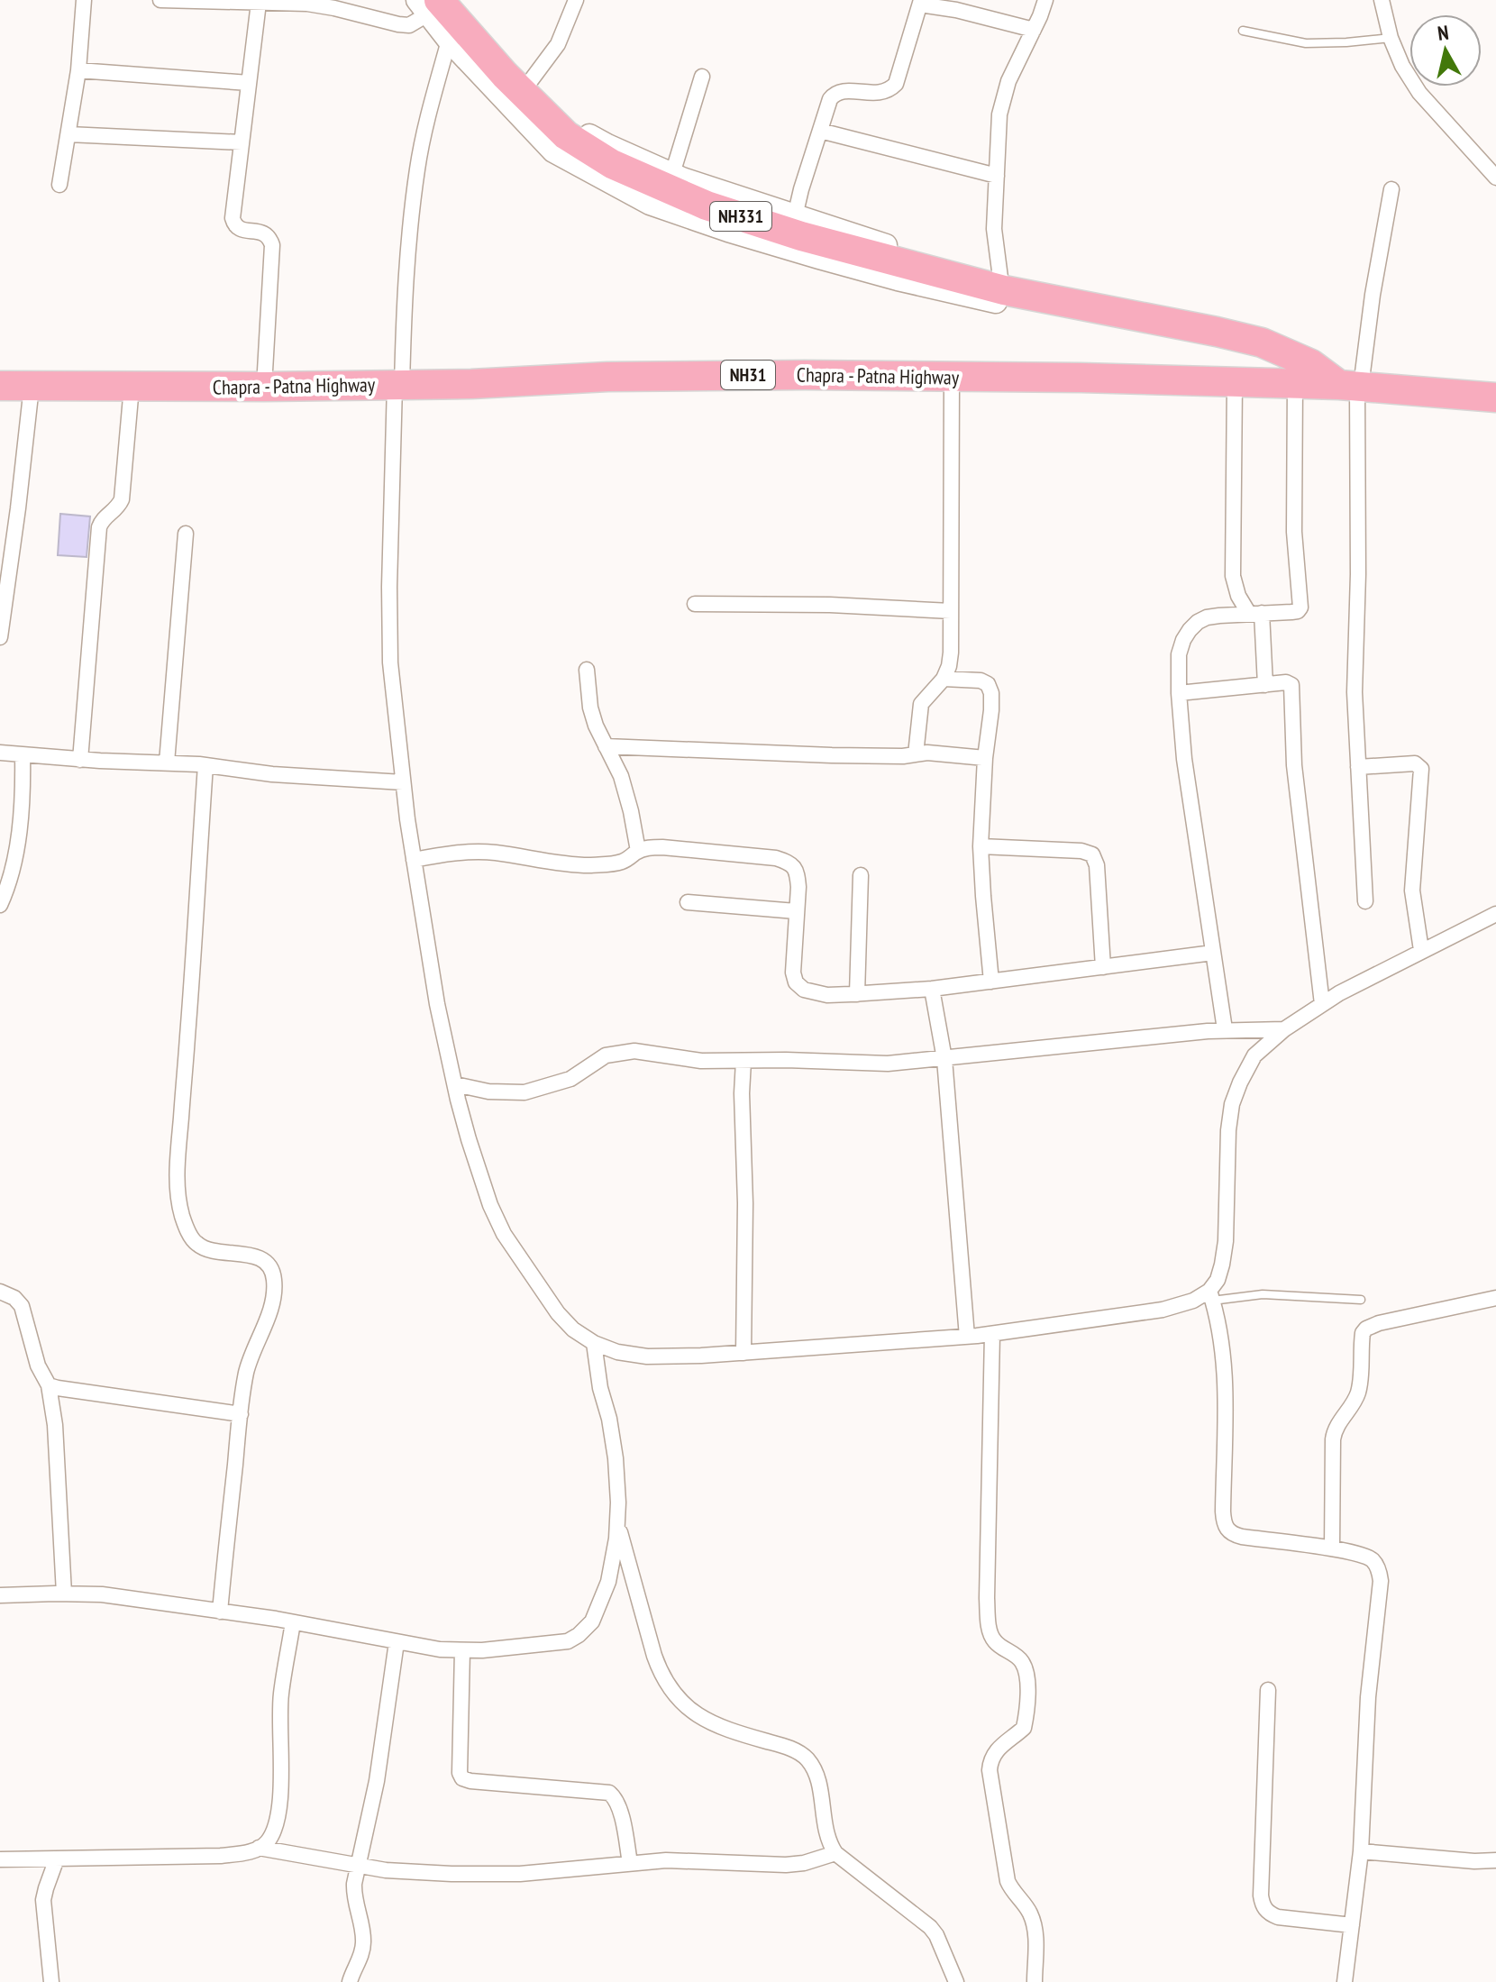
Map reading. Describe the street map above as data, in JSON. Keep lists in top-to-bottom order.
{
  "streets": {
    "highway": ["NH331", "NH31", "Chapra - Patna Highway"]
  },
  "crossings": [
    ["NH331", "Chapra - Patna Highway"]
  ],
  "north": "top"
}
